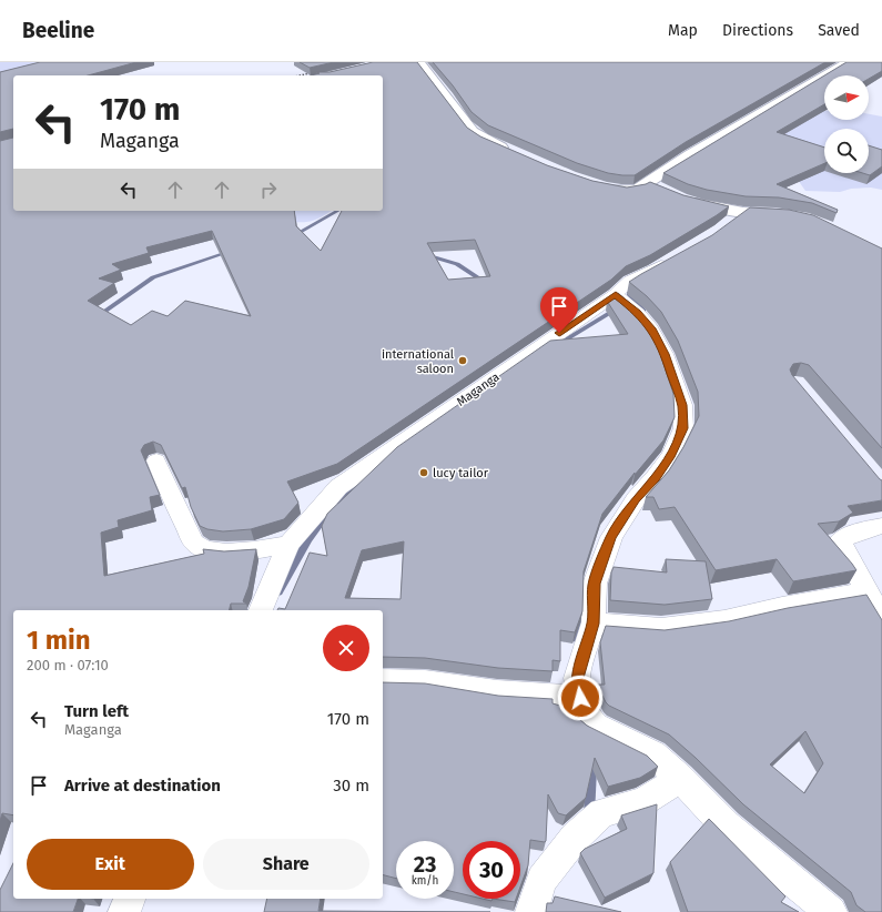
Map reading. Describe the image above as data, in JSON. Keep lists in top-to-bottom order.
{
  "streets": {
    "street": ["Maganga"]
  },
  "places": ["international saloon", "lucy tailor"],
  "north": "right",
  "page": {
    "header": "Beeline",
    "nav": ["Map", "Directions", "Saved"],
    "turn": ["170 m", "Maganga"],
    "heading": ["1 min", "200 m · 07:10"],
    "list": [
      {
        "name": "Turn left",
        "note": "Maganga",
        "value": "170 m"
      },
      {
        "name": "Arrive at destination",
        "value": "30 m"
      }
    ],
    "buttons": ["Exit", "Share"],
    "speed": "23 km/h",
    "limit": "30"
  }
}
